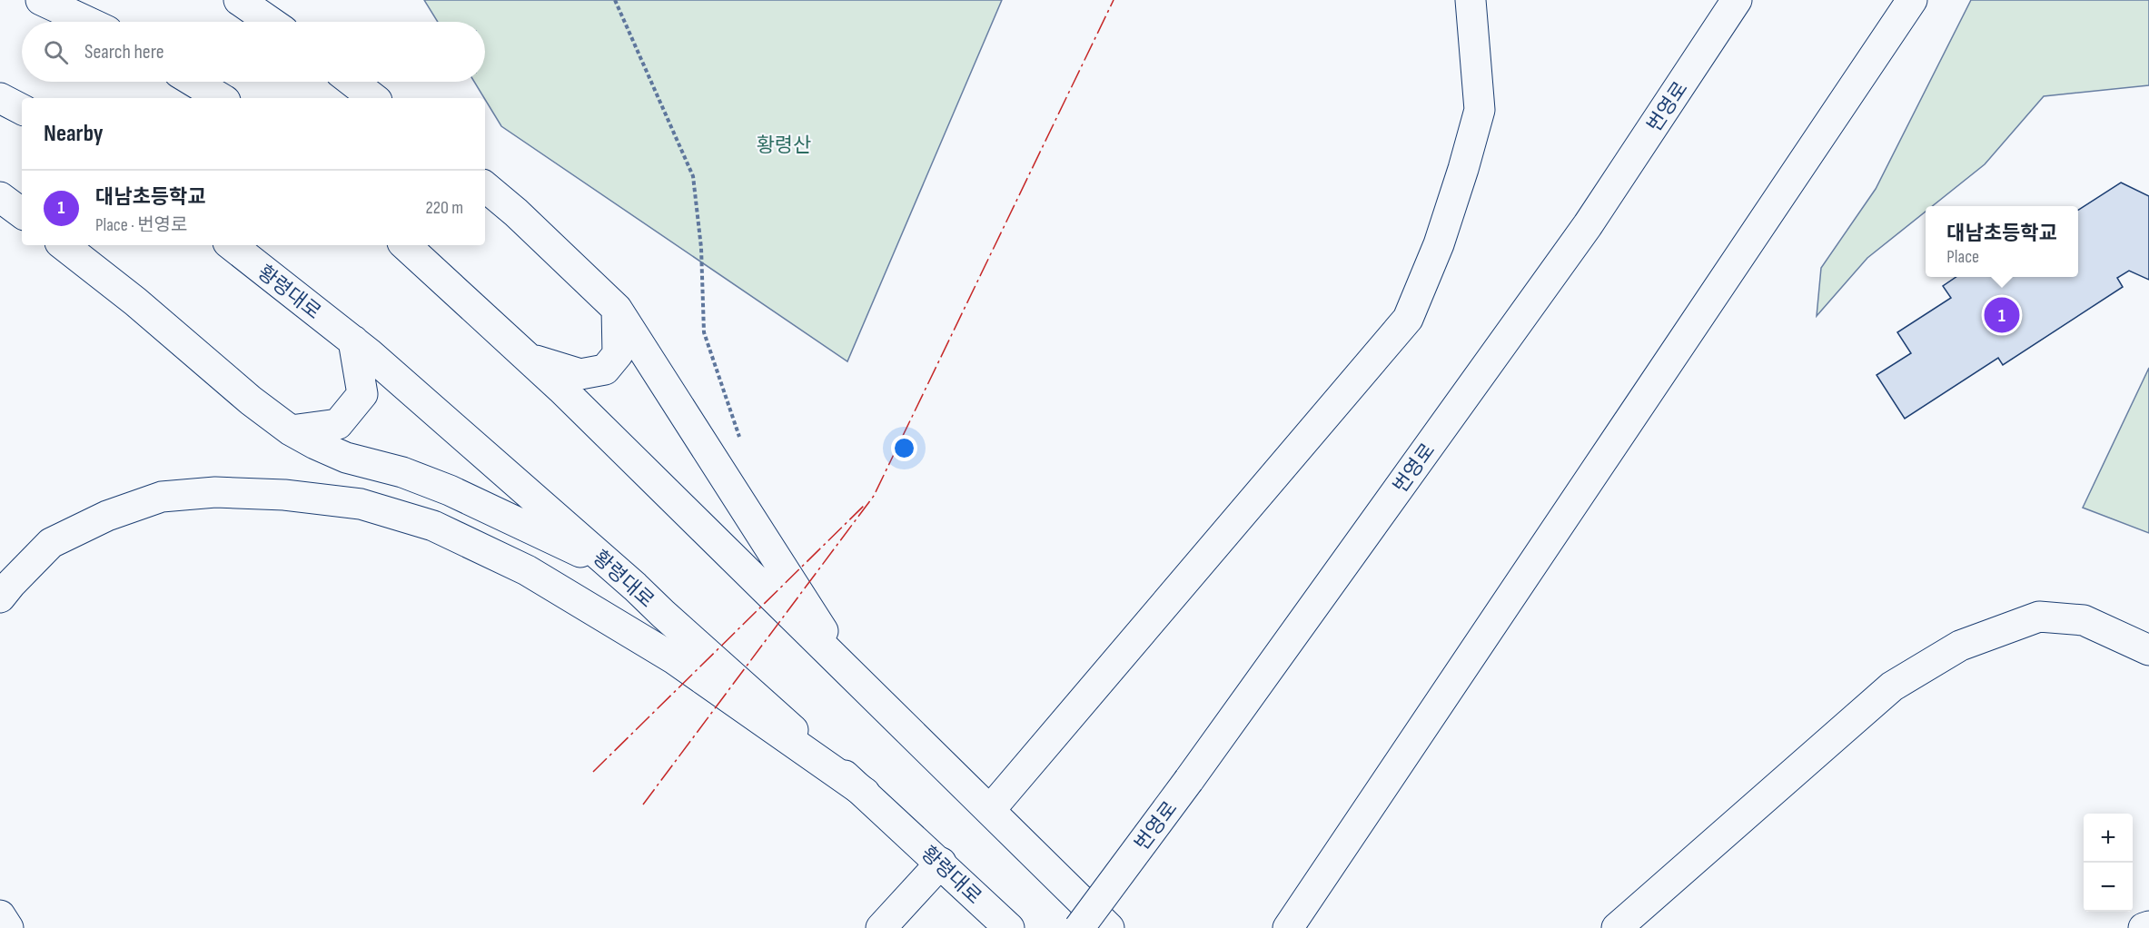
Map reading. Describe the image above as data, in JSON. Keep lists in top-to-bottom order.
{
  "streets": {
    "main road": ["번영로", "황령대로"]
  },
  "parks": ["황령산"],
  "page": {
    "search": "Search here",
    "heading": "Nearby",
    "list": [
      {
        "mark": "1",
        "name": "대남초등학교",
        "note": "Place · 번영로",
        "value": "220 m"
      }
    ],
    "popup": ["대남초등학교", "Place"],
    "pins": "1",
    "map_buttons": ["+", "−"]
  }
}
